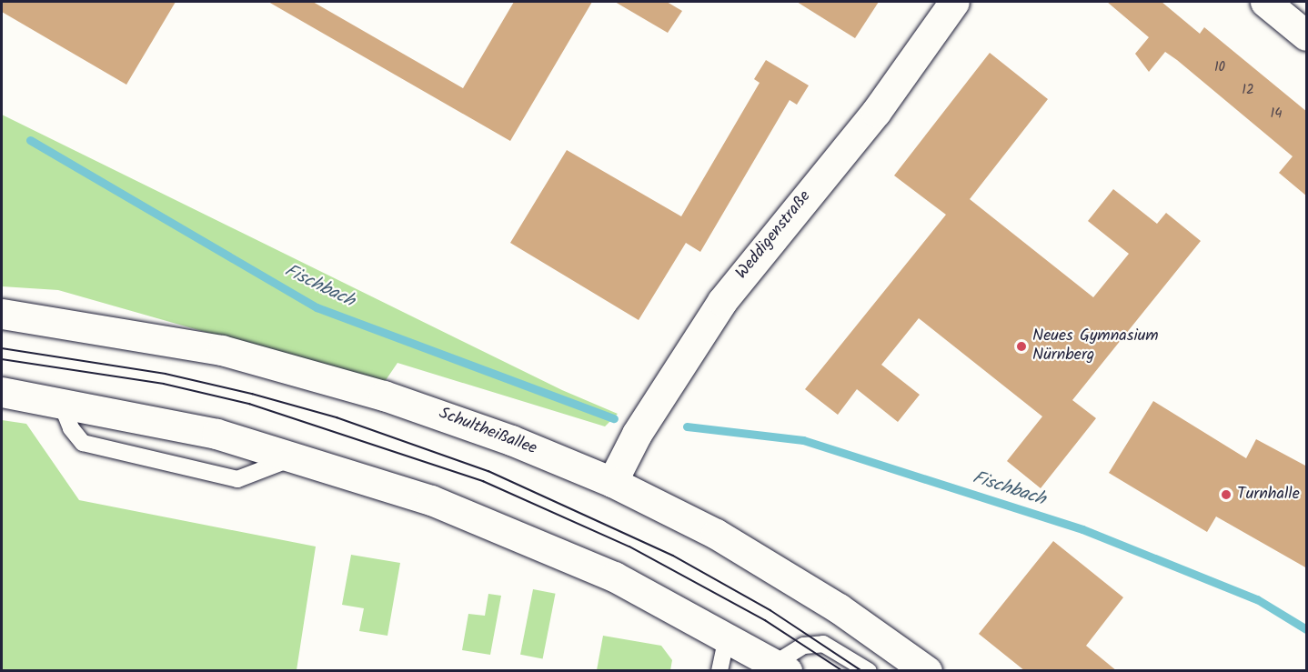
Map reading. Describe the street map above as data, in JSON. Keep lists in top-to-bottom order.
{
  "streets": {
    "main road": ["Weddigenstraße", "Schultheißallee"]
  },
  "crossings": [
    ["Weddigenstraße", "Schultheißallee"]
  ],
  "water": ["Fischbach"],
  "places": ["Neues Gymnasium Nürnberg", "Turnhalle"],
  "house_numbers": ["10", "12", "14"]
}
